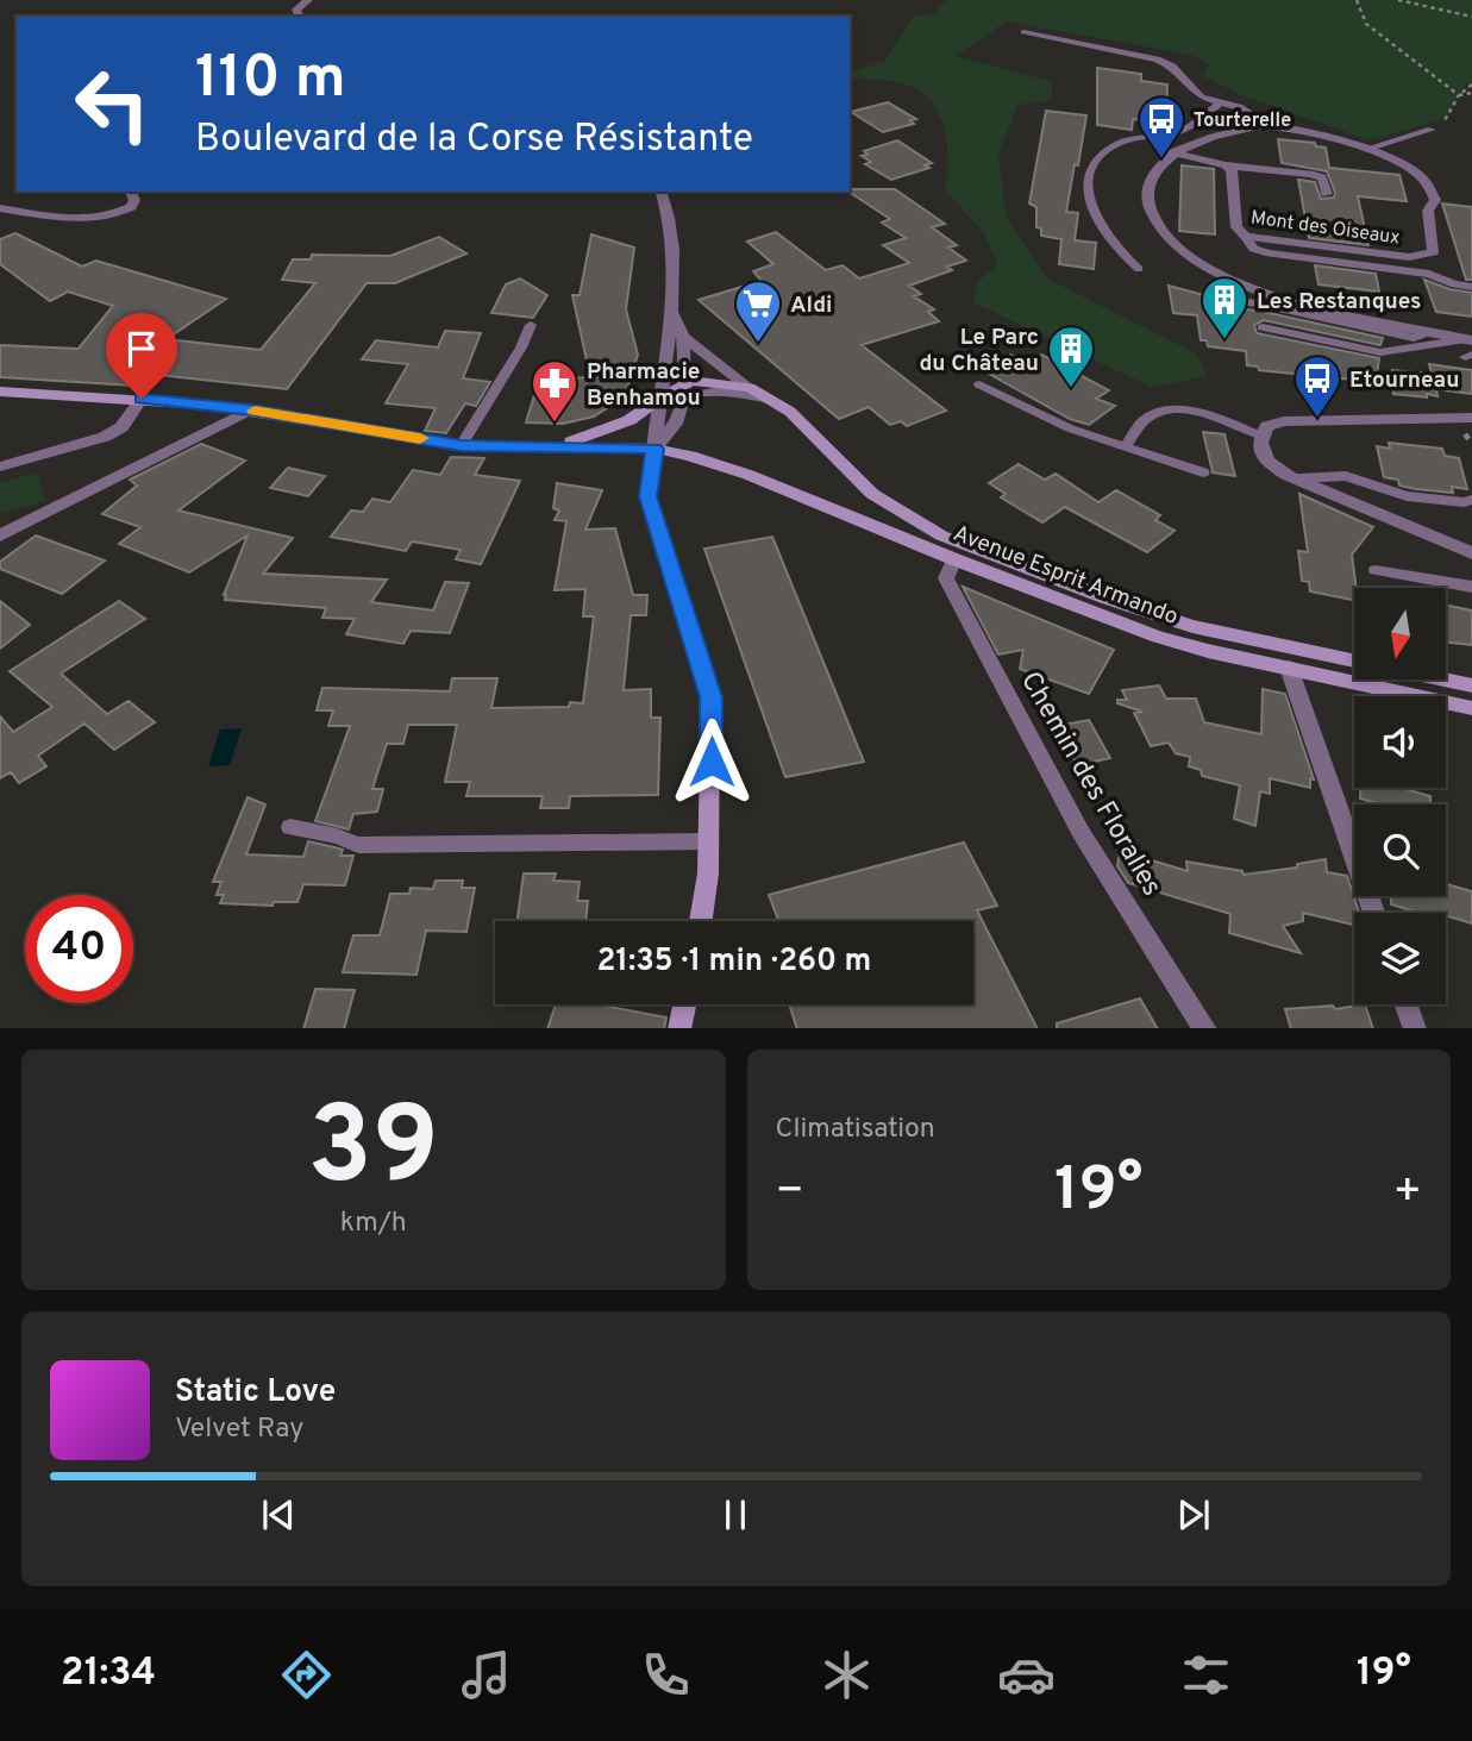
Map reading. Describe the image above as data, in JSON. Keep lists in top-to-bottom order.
{
  "streets": {
    "street": ["Mont des Oiseaux", "Avenue Esprit Armando", "Chemin des Floralies"]
  },
  "crossings": [
    ["Avenue Esprit Armando", "Chemin des Floralies"]
  ],
  "places": {
    "bus stop": ["Tourterelle", "Etourneau"],
    "building": ["Les Restanques", "Le Parc du Château"],
    "supermarket": ["Aldi"],
    "pharmacy": ["Pharmacie Benhamou"]
  },
  "north": "bottom",
  "page": {
    "turn": ["110 m", "Boulevard de la Corse Résistante"],
    "limit": "40",
    "trip": "21:35 · 1 min · 260 m",
    "tile": [
      ["39", "km/h"],
      "Climatisation"
    ],
    "heat": ["−", "19°", "+"],
    "song": ["Static Love", "Velvet Ray"],
    "tabs": ["21:34", "19°"]
  }
}
